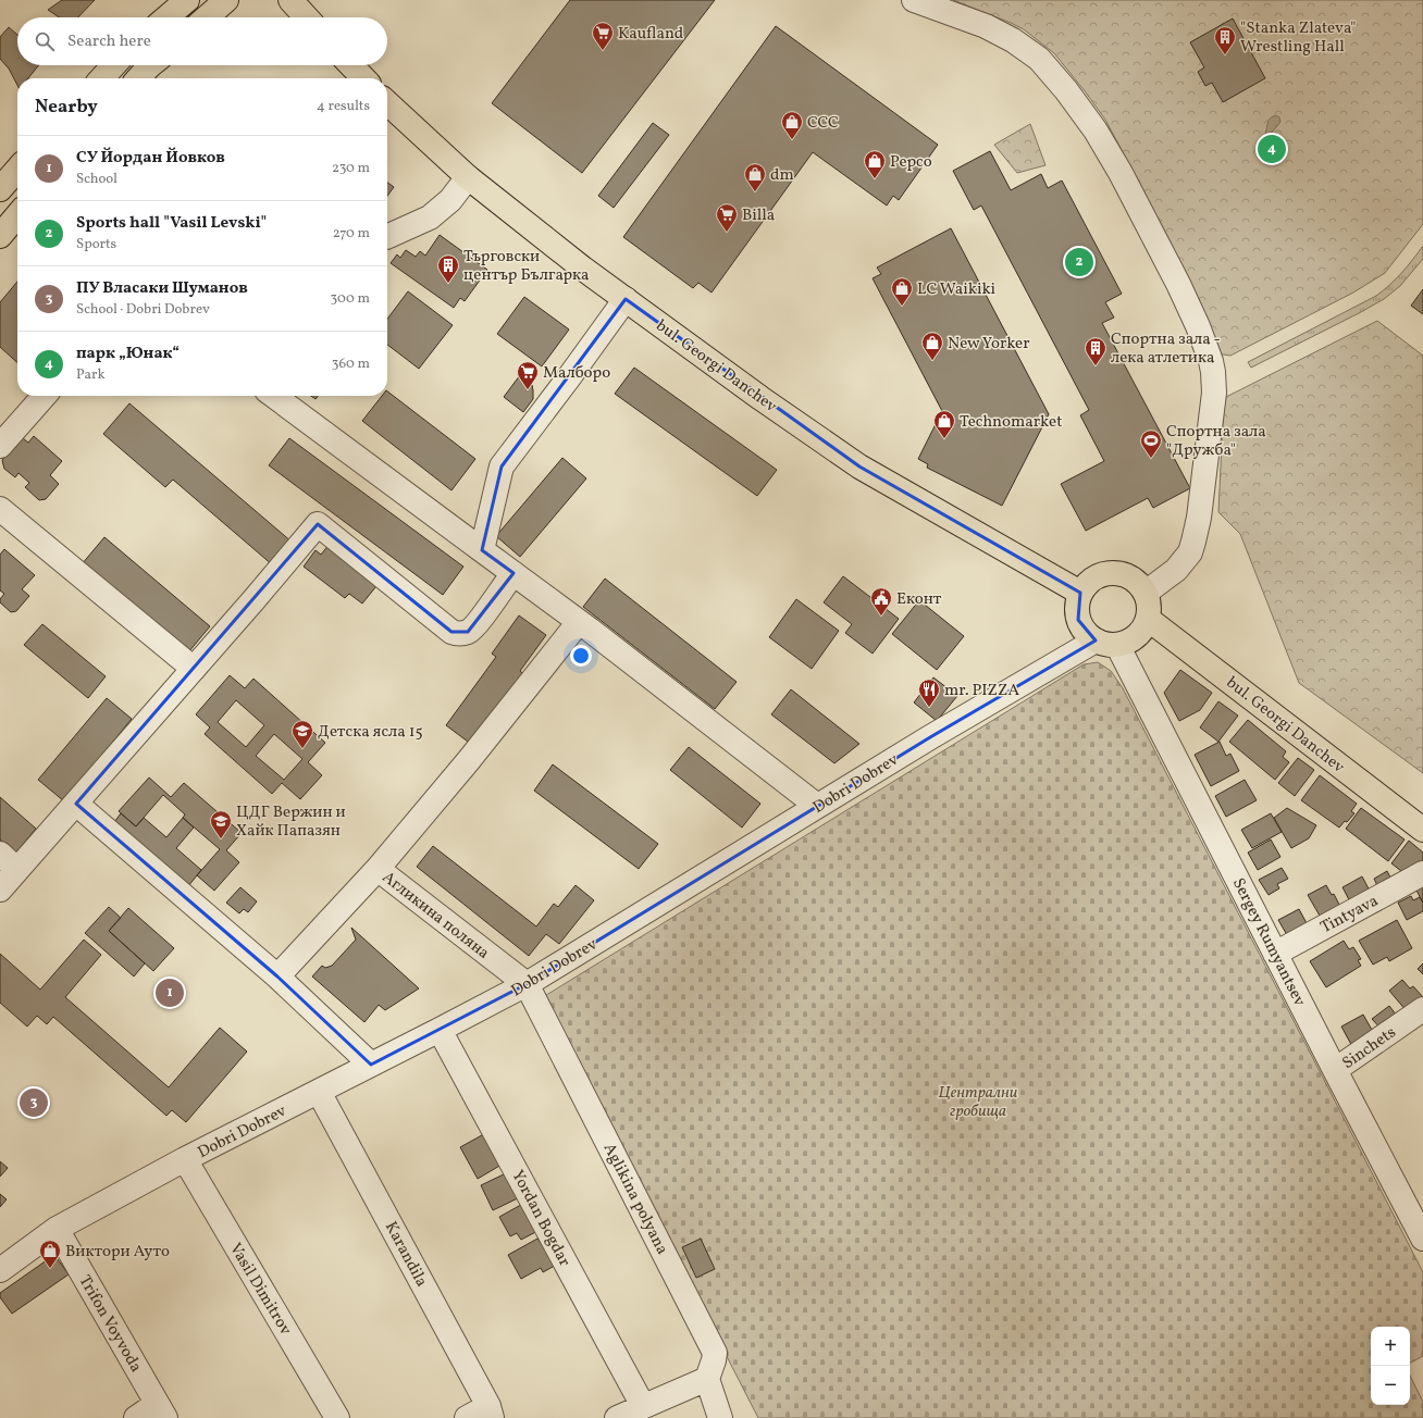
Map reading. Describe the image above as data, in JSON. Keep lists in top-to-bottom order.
{
  "streets": {
    "main road": ["bul. Georgi Danchev"],
    "street": [
      "Dobri Dobrev",
      "Tintyava",
      "Агликина поляна",
      "Sergey Rumyantsev",
      "Sinchets",
      "Aglikina polyana",
      "Yordan Bogdar",
      "Karandila",
      "Vasil Dimitrov",
      "Trifon Voyvoda"
    ]
  },
  "crossings": [
    ["bul. Georgi Danchev", "Dobri Dobrev"],
    ["bul. Georgi Danchev", "Sergey Rumyantsev"],
    ["Dobri Dobrev", "Агликина поляна"],
    ["Dobri Dobrev", "Sergey Rumyantsev"],
    ["Dobri Dobrev", "Aglikina polyana"],
    ["Dobri Dobrev", "Yordan Bogdar"],
    ["Dobri Dobrev", "Karandila"],
    ["Dobri Dobrev", "Vasil Dimitrov"],
    ["Dobri Dobrev", "Trifon Voyvoda"],
    ["Tintyava", "Sergey Rumyantsev"],
    ["Агликина поляна", "Aglikina polyana"],
    ["Sergey Rumyantsev", "Sinchets"]
  ],
  "parks": ["Централни гробища"],
  "places": {
    "supermarket": ["Kaufland", "Billa", "Малборо"],
    "building": ["\"Stanka Zlateva\" Wrestling Hall", "Търговски център Българка", "Спортна зала - лека атлетика"],
    "shop": [
      "CCC",
      "Pepco",
      "dm",
      "LC Waikiki",
      "New Yorker",
      "Technomarket",
      "Виктори Ауто"
    ],
    "sports": ["Спортна зала \"Дружба\""],
    "public building": ["Еконт"],
    "restaurant": ["mr. PIZZA"],
    "school or university": ["Детска ясла 15", "ЦДГ Вержин и Хайк Папазян"]
  },
  "page": {
    "search": "Search here",
    "heading": ["Nearby", "4 results"],
    "pins": [
      "4",
      "2",
      "1",
      "3"
    ],
    "list": [
      {
        "mark": "1",
        "name": "СУ Йордан Йовков",
        "note": "School",
        "value": "230 m"
      },
      {
        "mark": "2",
        "name": "Sports hall \"Vasil Levski\"",
        "note": "Sports",
        "value": "270 m"
      },
      {
        "mark": "3",
        "name": "ПУ Власаки Шуманов",
        "note": "School · Dobri Dobrev",
        "value": "300 m"
      },
      {
        "mark": "4",
        "name": "парк „Юнак“",
        "note": "Park",
        "value": "360 m"
      }
    ],
    "map_buttons": ["+", "−"]
  }
}
